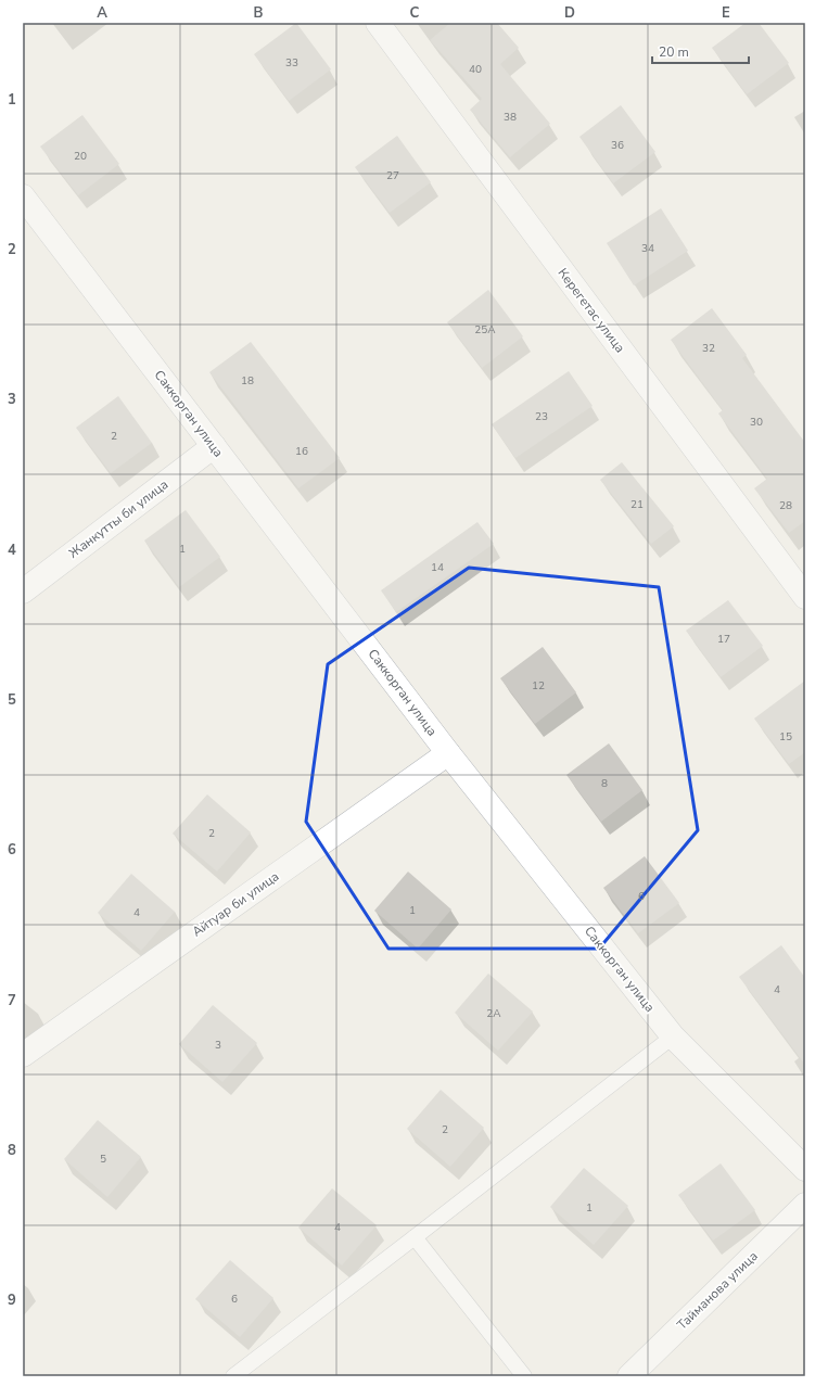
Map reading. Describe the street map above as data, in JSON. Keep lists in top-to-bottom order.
{
  "streets": {
    "street": [
      "Керегетас улица",
      "Саккорган улица",
      "Жанкутты би улица",
      "Айтуар би улица",
      "Тайманова улица"
    ]
  },
  "crossings": [
    ["Саккорган улица", "Жанкутты би улица"],
    ["Саккорган улица", "Айтуар би улица"]
  ],
  "house_numbers": [
    "33",
    "40",
    "38",
    "36",
    "20",
    "27",
    "34",
    "25А",
    "32",
    "18",
    "23",
    "30",
    "2",
    "16",
    "21",
    "28",
    "1",
    "14",
    "17",
    "12",
    "15",
    "8",
    "2",
    "6",
    "1",
    "4",
    "4",
    "2А",
    "3",
    "2",
    "5",
    "1",
    "4",
    "6"
  ],
  "scale_bar": "20 m",
  "grid": {
    "columns": [
      "A",
      "B",
      "C",
      "D",
      "E"
    ],
    "rows": [
      "1",
      "2",
      "3",
      "4",
      "5",
      "6",
      "7",
      "8",
      "9"
    ]
  }
}
